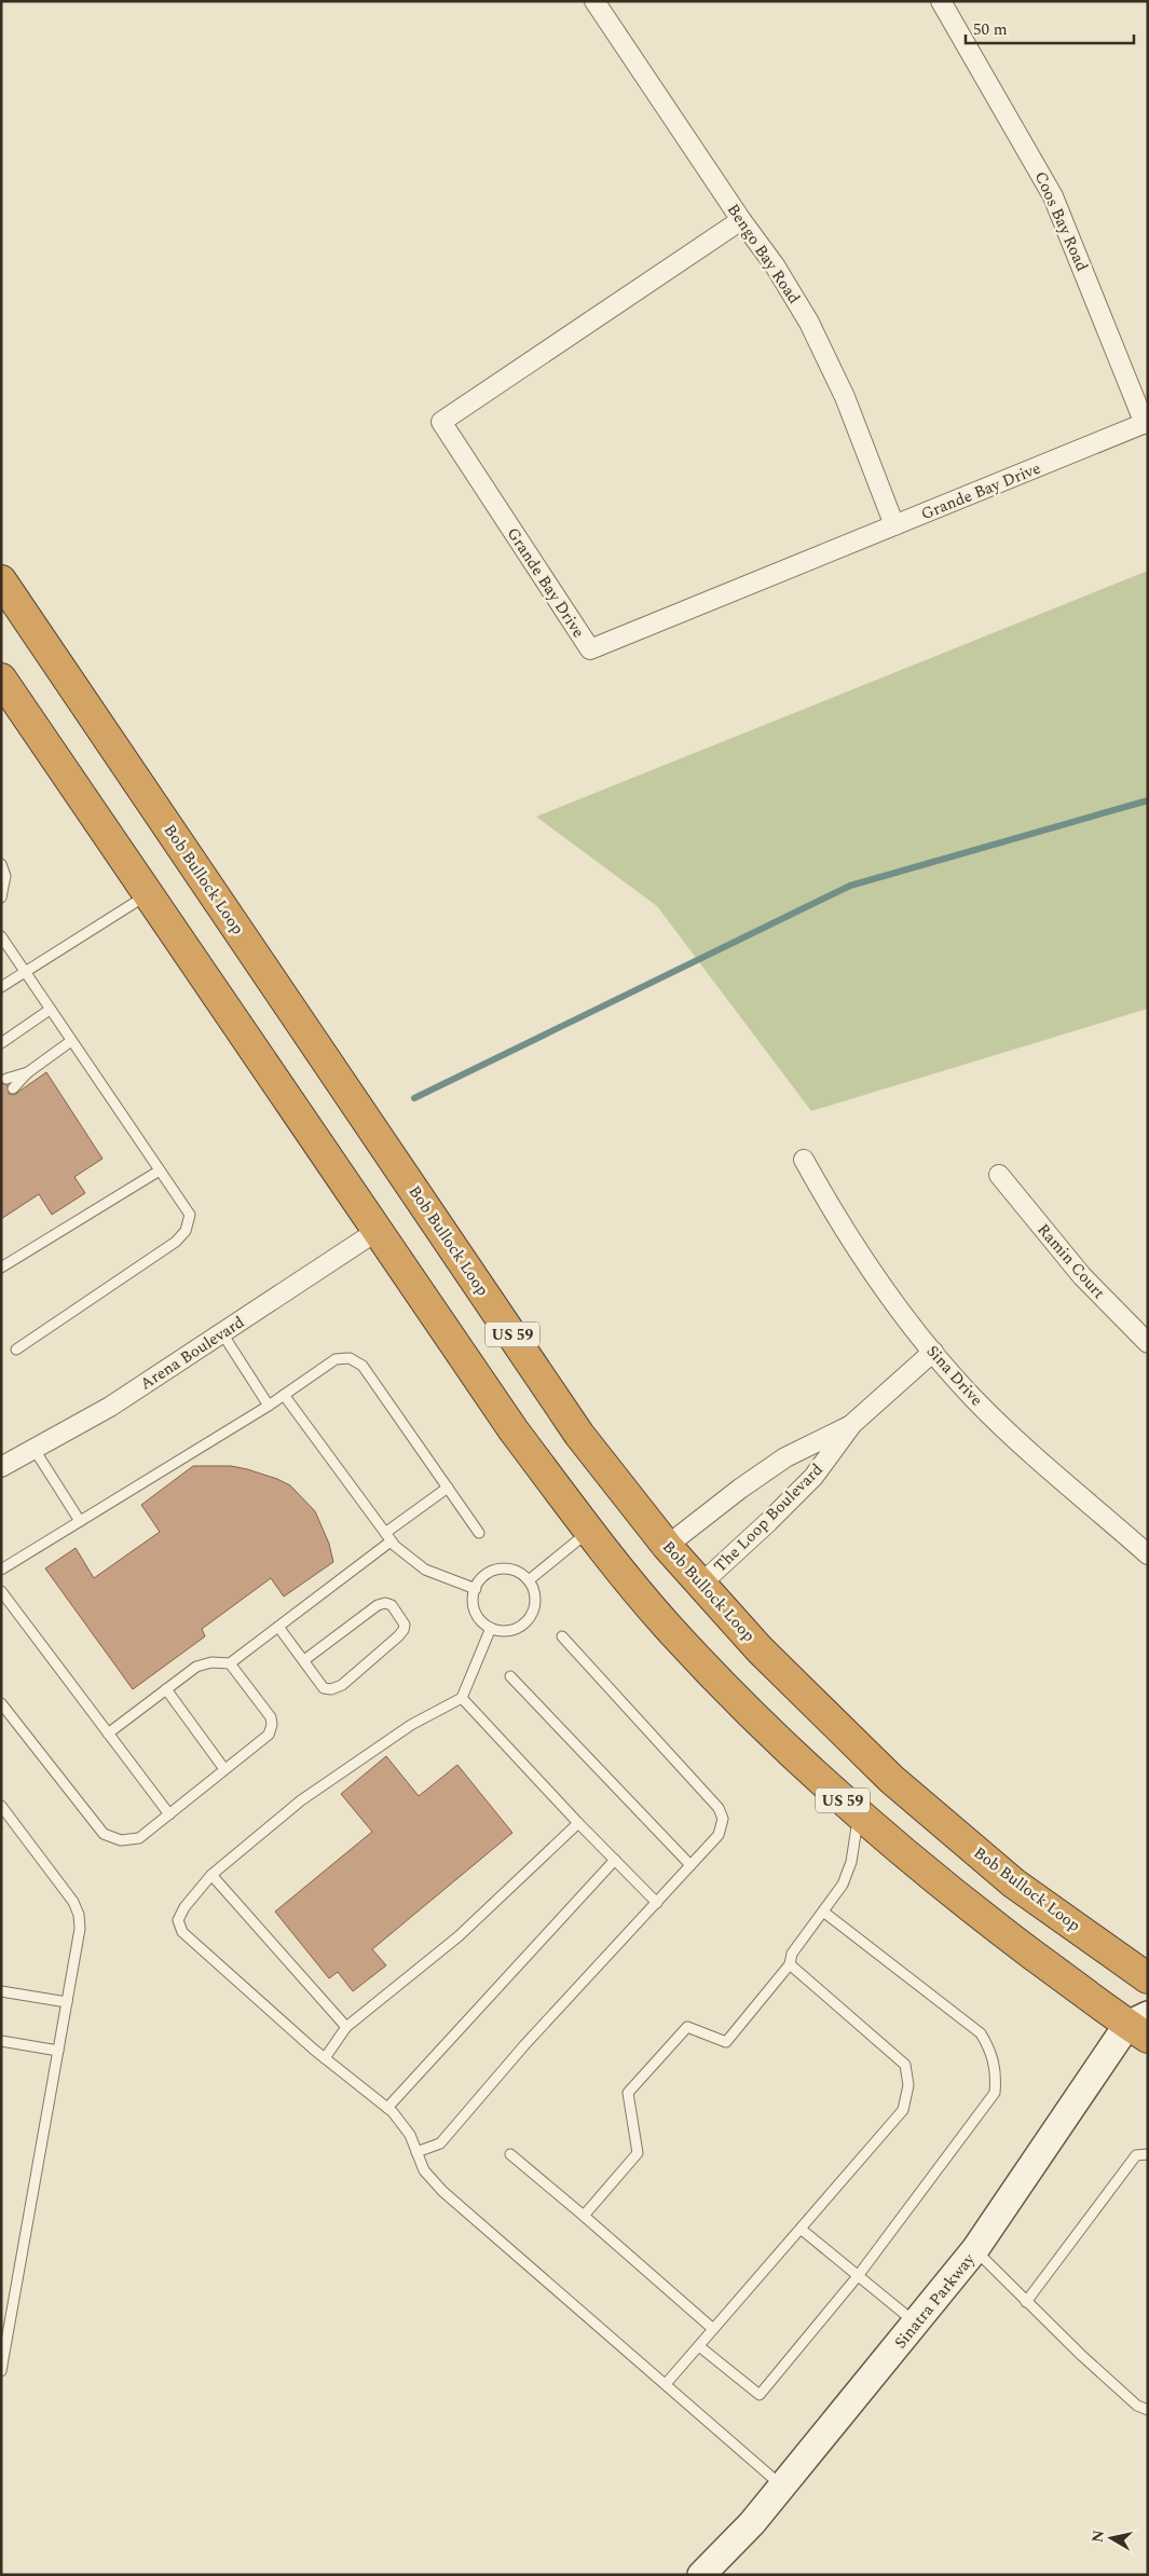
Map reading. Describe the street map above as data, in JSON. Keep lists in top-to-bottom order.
{
  "streets": {
    "highway": ["Bob Bullock Loop", "US 59"],
    "street": [
      "Coos Bay Road",
      "Bengo Bay Road",
      "Grande Bay Drive",
      "Ramin Court",
      "Arena Boulevard",
      "Sina Drive",
      "The Loop Boulevard",
      "Sinatra Parkway"
    ]
  },
  "crossings": [
    ["Coos Bay Road", "Grande Bay Drive"],
    ["Bengo Bay Road", "Grande Bay Drive"],
    ["Bob Bullock Loop", "The Loop Boulevard"],
    ["US 59", "Arena Boulevard"],
    ["US 59", "Sinatra Parkway"],
    ["Sina Drive", "The Loop Boulevard"]
  ],
  "scale_bar": "50 m",
  "north": "left"
}
